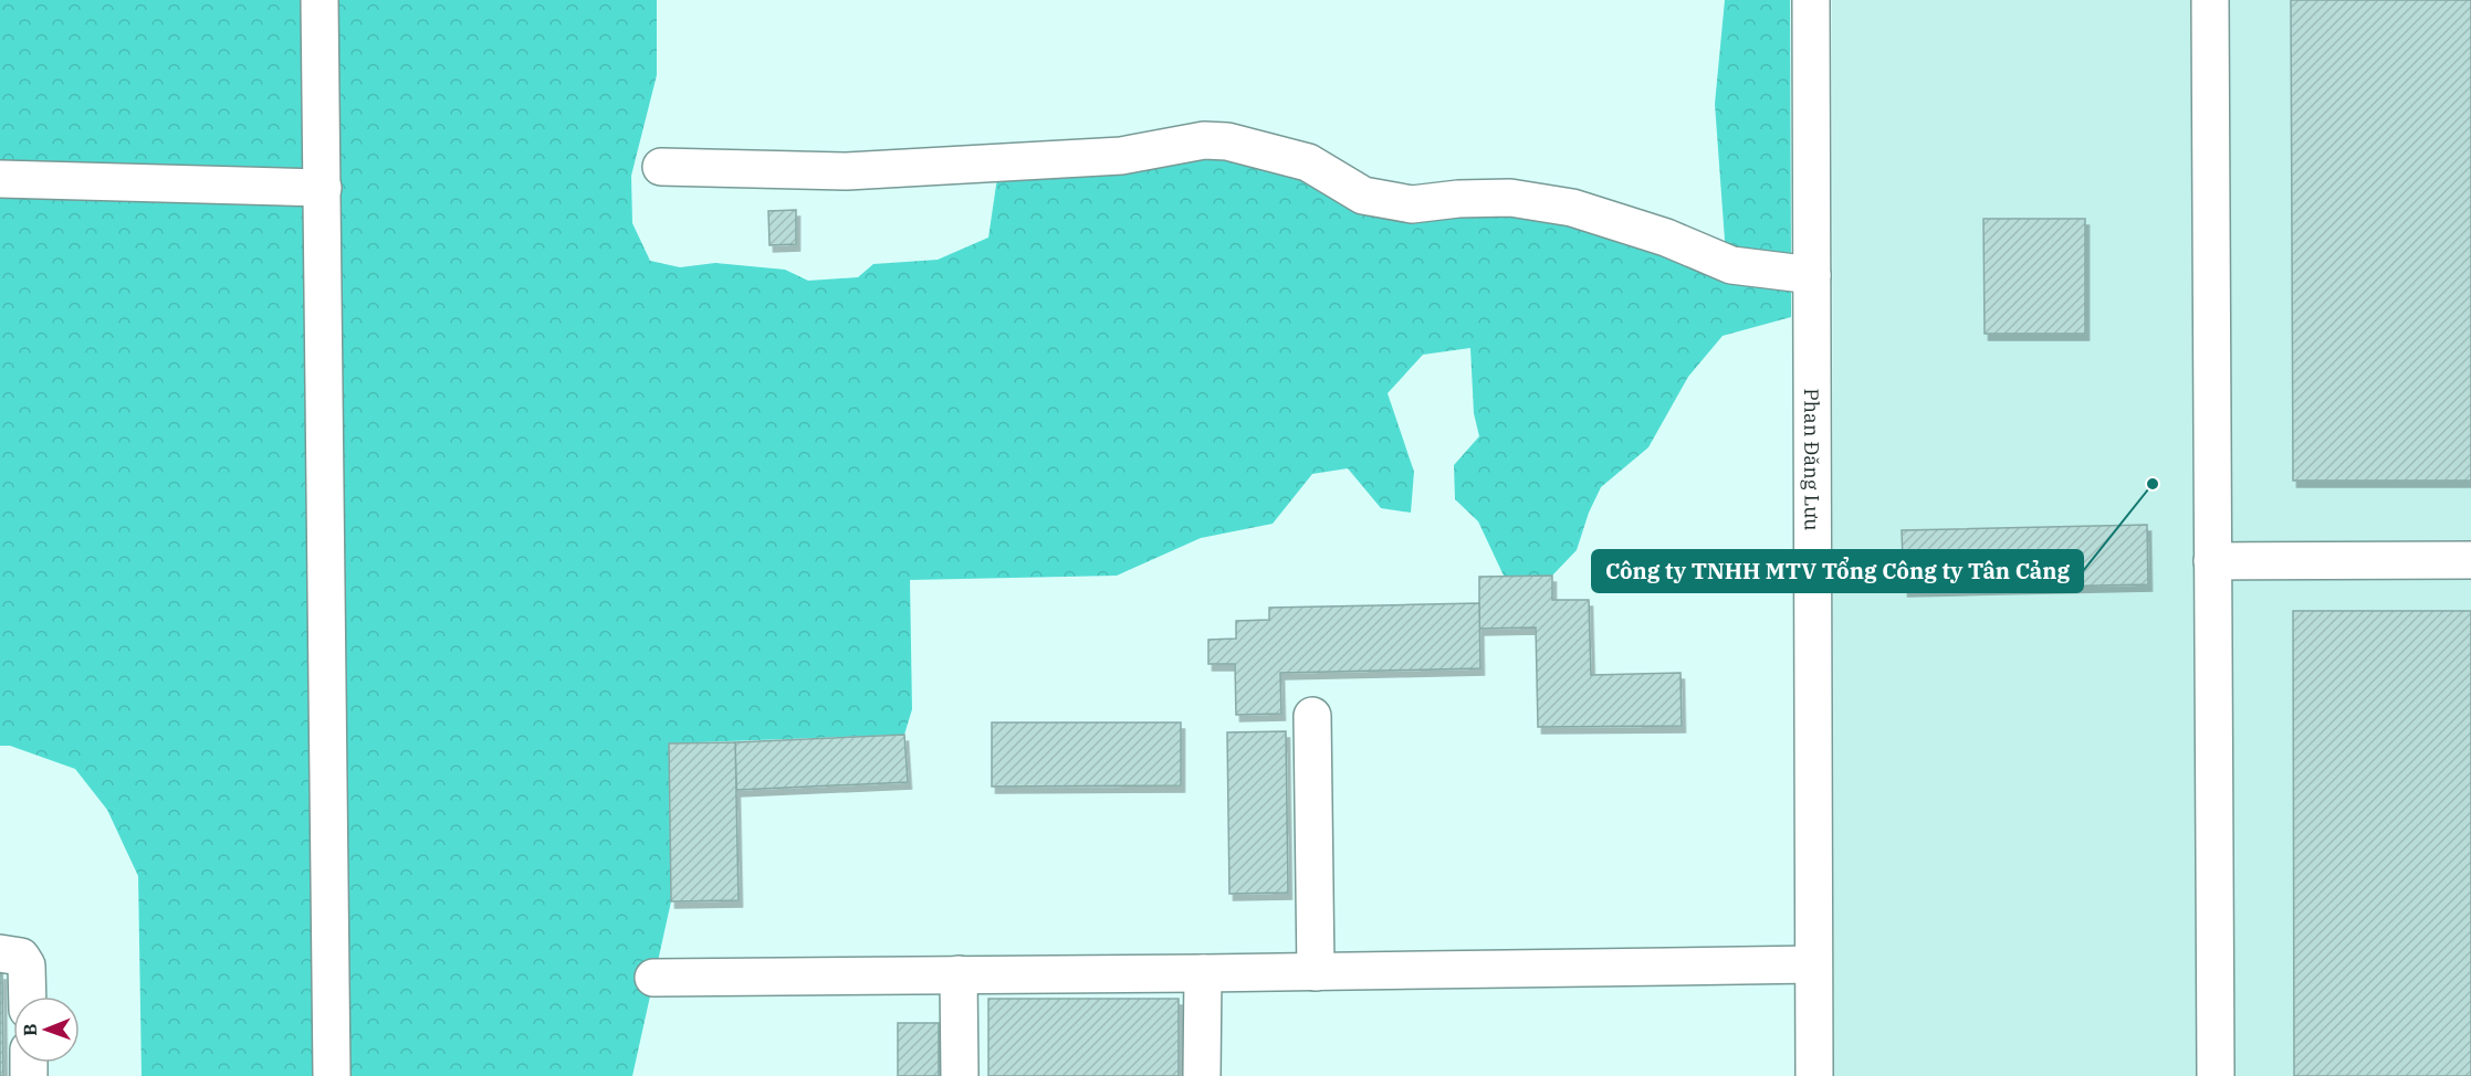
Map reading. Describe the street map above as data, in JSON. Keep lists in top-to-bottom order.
{
  "streets": {
    "street": ["Phan Đăng Lưu"]
  },
  "places": ["Công ty TNHH MTV Tổng Công ty Tân Cảng"],
  "north": "left"
}
